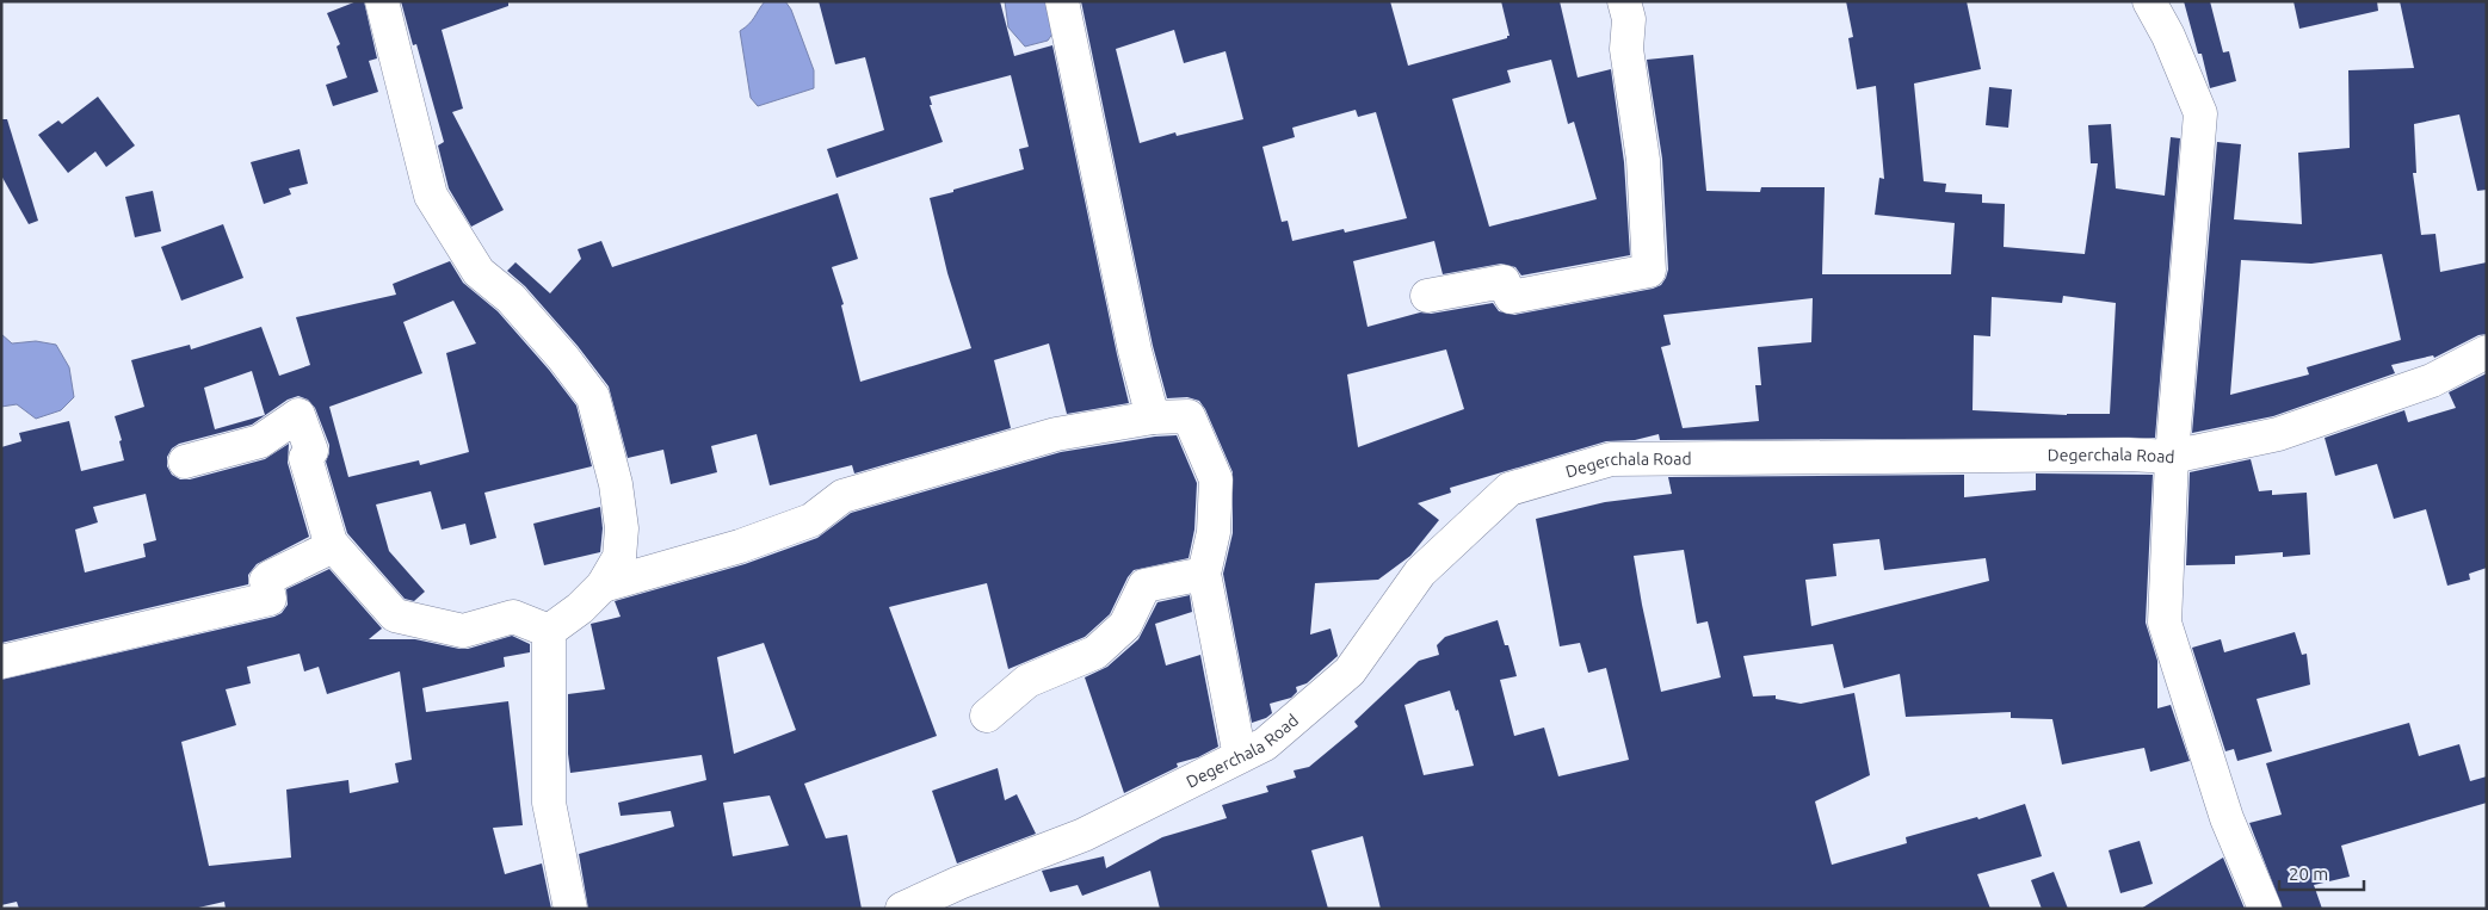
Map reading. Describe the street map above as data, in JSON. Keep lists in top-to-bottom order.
{
  "streets": {
    "street": ["Degerchala Road"]
  },
  "scale_bar": "20 m"
}
